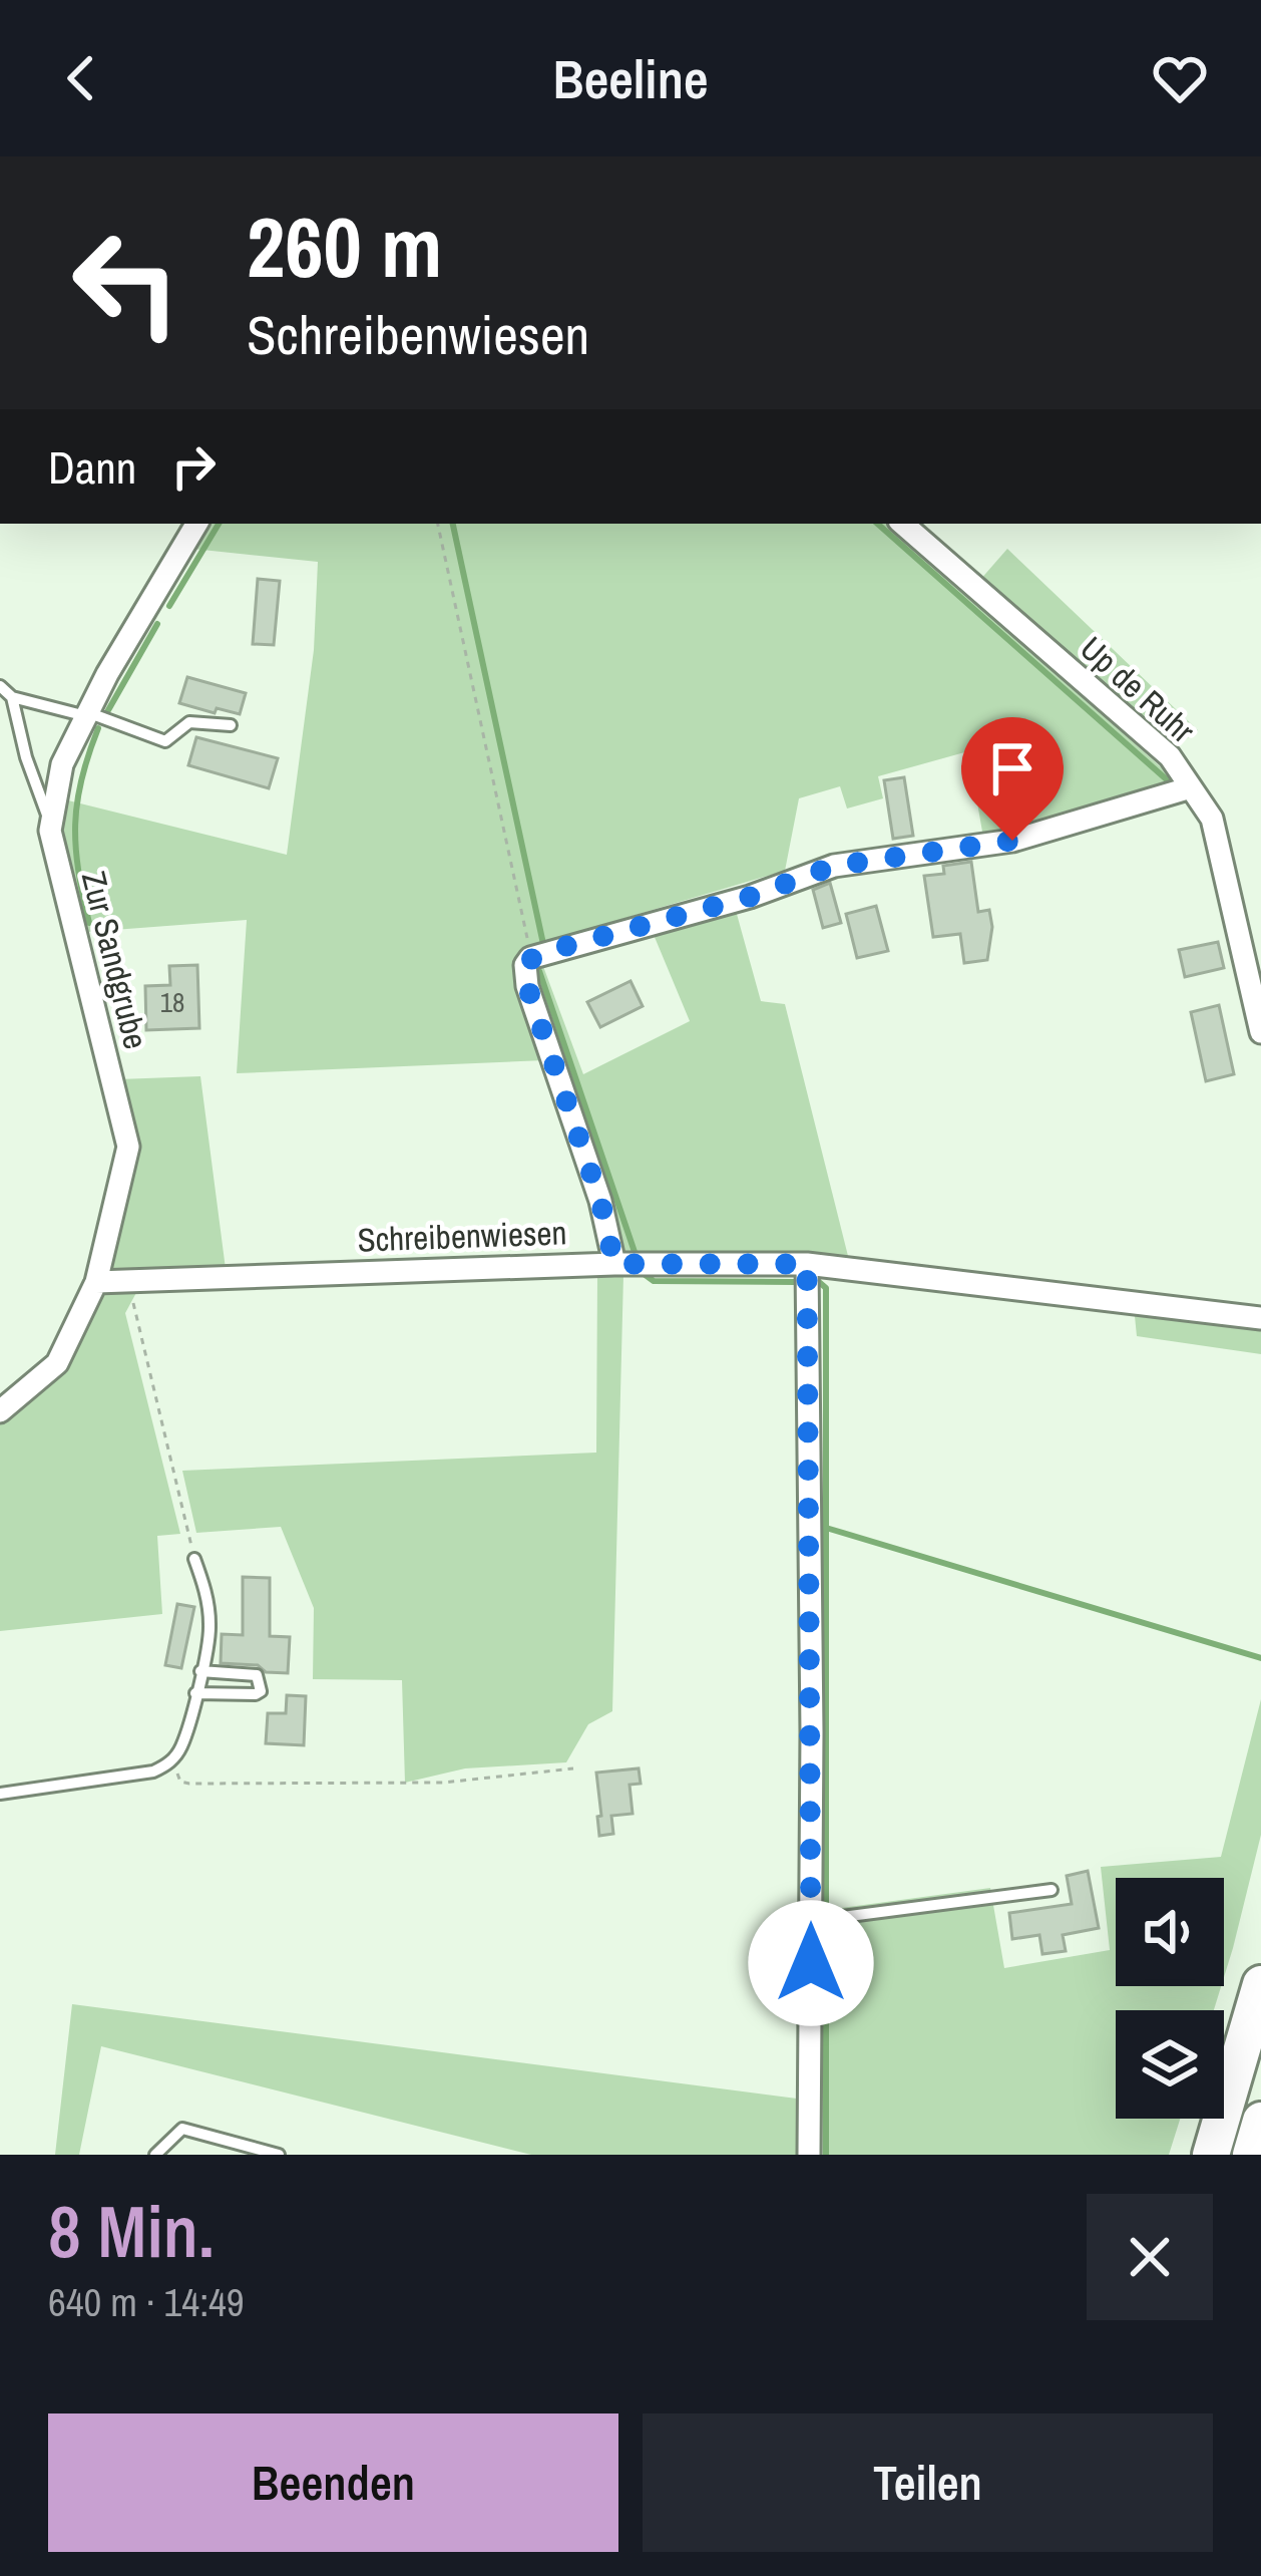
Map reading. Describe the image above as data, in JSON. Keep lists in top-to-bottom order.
{
  "streets": {
    "street": ["Up de Ruhr", "Zur Sandgrube", "Schreibenwiesen"]
  },
  "crossings": [
    ["Zur Sandgrube", "Schreibenwiesen"]
  ],
  "house_numbers": ["18"],
  "page": {
    "header": "Beeline",
    "turn": ["260 m", "Schreibenwiesen"],
    "then": "Dann",
    "heading": ["8 Min.", "640 m · 14:49"],
    "buttons": ["Beenden", "Teilen"]
  }
}
